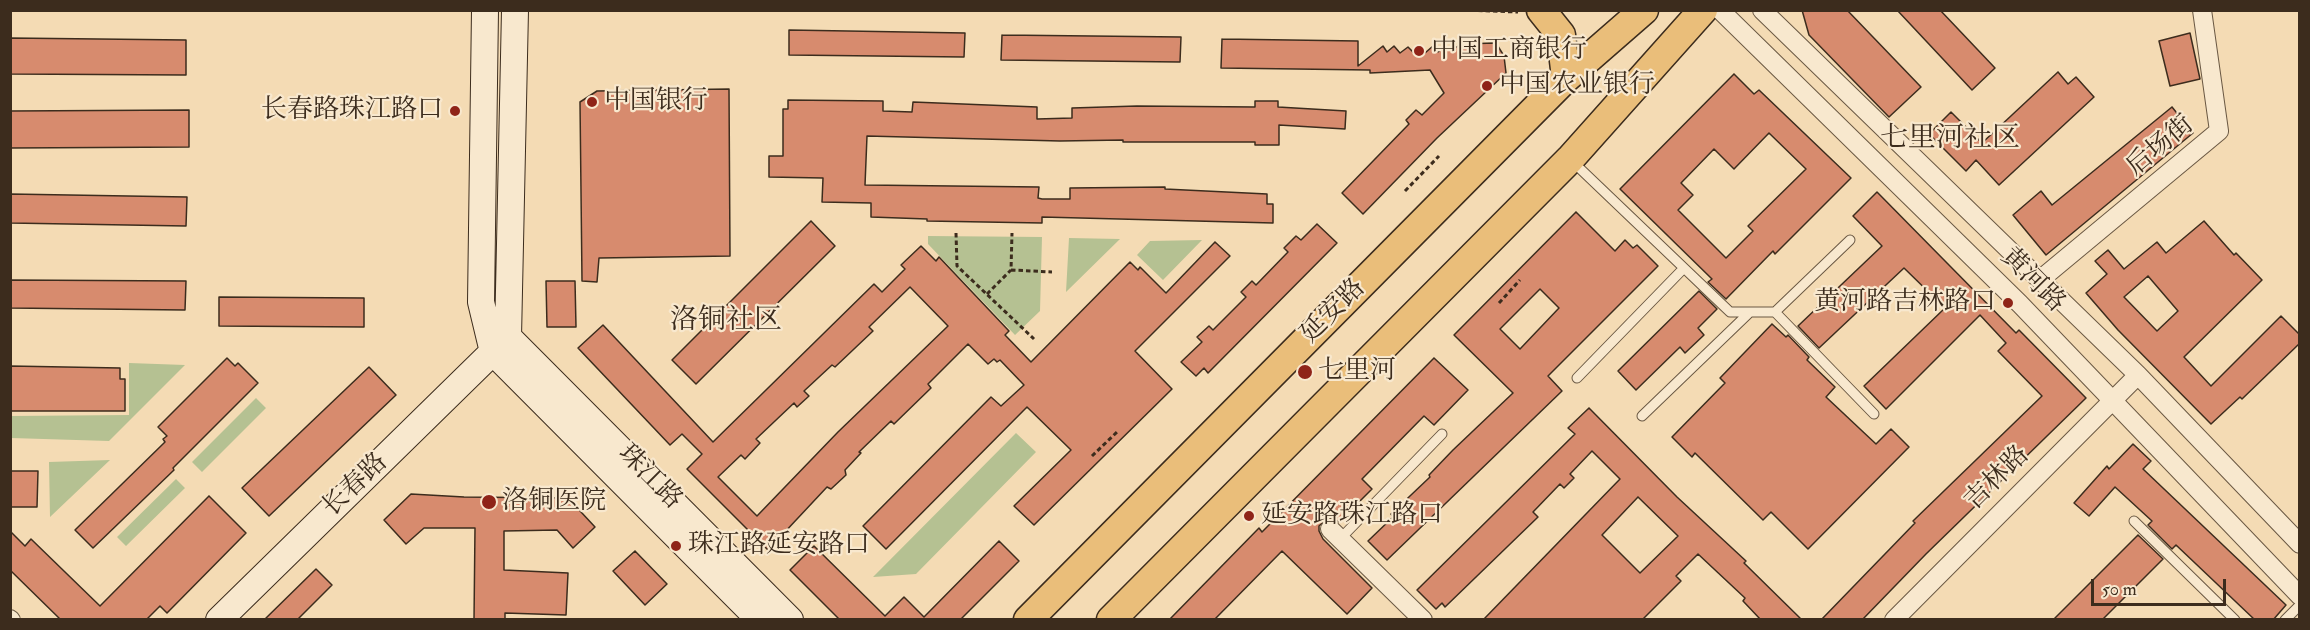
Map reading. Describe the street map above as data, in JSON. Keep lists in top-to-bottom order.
{
  "streets": {
    "main road": ["延安路", "珠江路", "长春路"],
    "street": ["后场街", "黄河路", "吉林路"]
  },
  "crossings": [
    ["后场街", "黄河路"],
    ["黄河路", "吉林路"],
    ["珠江路", "长春路"]
  ],
  "districts": ["七里河社区", "洛铜社区"],
  "places": [
    "中国工商银行",
    "中国农业银行",
    "中国银行",
    "长春路珠江路口",
    "黄河路吉林路口",
    "七里河",
    "洛铜医院",
    "延安路珠江路口",
    "珠江路延安路口"
  ],
  "scale_bar": "50 m"
}
